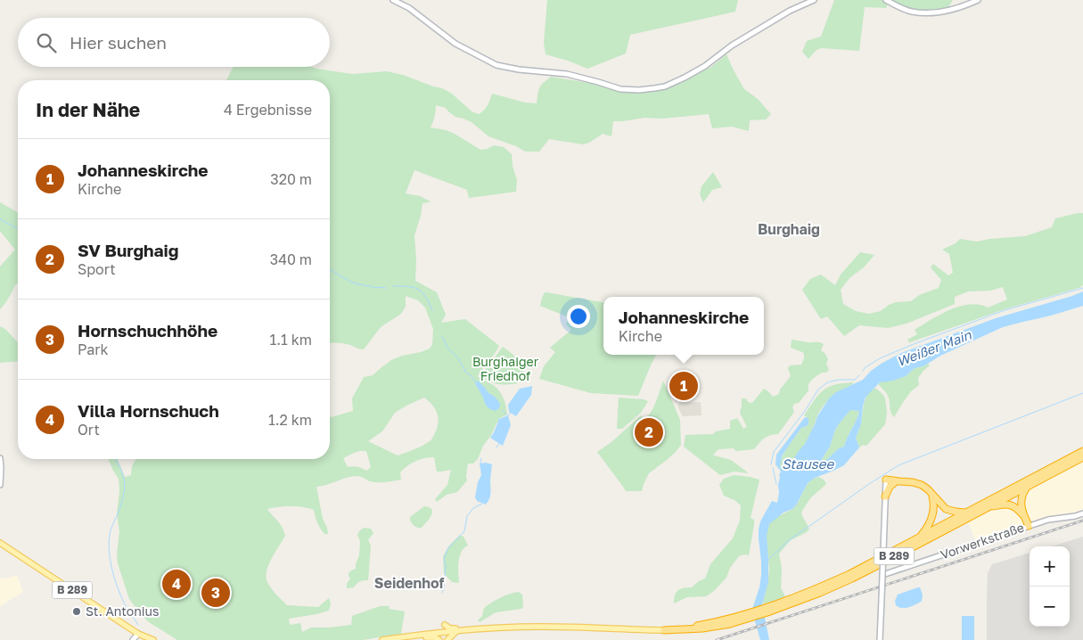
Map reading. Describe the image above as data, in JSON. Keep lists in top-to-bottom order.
{
  "streets": {
    "highway": ["B 289"],
    "street": ["Vorwerkstraße"]
  },
  "districts": ["Burghaig", "Seidenhof"],
  "water": ["Weißer Main", "Stausee"],
  "parks": ["Burghaiger Friedhof"],
  "places": ["St. Antonius"],
  "page": {
    "search": "Hier suchen",
    "heading": ["In der Nähe", "4 Ergebnisse"],
    "list": [
      {
        "mark": "1",
        "name": "Johanneskirche",
        "note": "Kirche",
        "value": "320 m"
      },
      {
        "mark": "2",
        "name": "SV Burghaig",
        "note": "Sport",
        "value": "340 m"
      },
      {
        "mark": "3",
        "name": "Hornschuchhöhe",
        "note": "Park",
        "value": "1.1 km"
      },
      {
        "mark": "4",
        "name": "Villa Hornschuch",
        "note": "Ort",
        "value": "1.2 km"
      }
    ],
    "popup": ["Johanneskirche", "Kirche"],
    "pins": [
      "1",
      "2",
      "4",
      "3"
    ],
    "map_buttons": ["+", "−"]
  }
}
